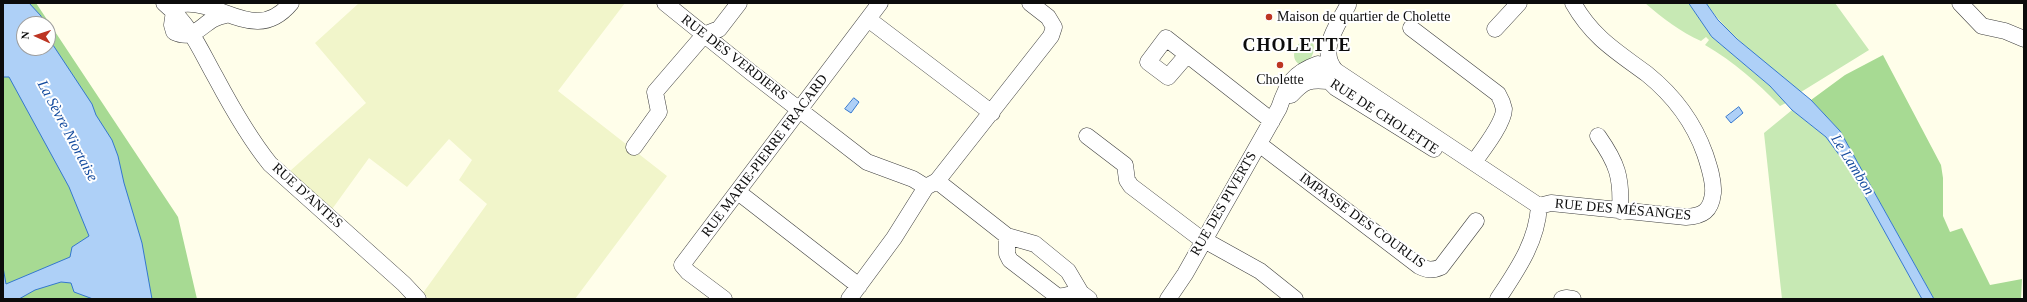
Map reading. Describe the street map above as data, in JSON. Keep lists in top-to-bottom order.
{
  "streets": {
    "street": [
      "RUE DES VERDIERS",
      "RUE DE CHOLETTE",
      "RUE MARIE-PIERRE FRACARD",
      "RUE D'ANTES",
      "RUE DES PIVERTS",
      "RUE DES MÉSANGES",
      "IMPASSE DES COURLIS"
    ]
  },
  "crossings": [
    ["RUE DES VERDIERS", "RUE MARIE-PIERRE FRACARD"],
    ["RUE DE CHOLETTE", "RUE DES PIVERTS"],
    ["RUE DE CHOLETTE", "RUE DES MÉSANGES"],
    ["RUE DES PIVERTS", "IMPASSE DES COURLIS"]
  ],
  "districts": ["CHOLETTE"],
  "water": ["La Sèvre Niortaise", "Le Lambon"],
  "places": ["Maison de quartier de Cholette", "Cholette"],
  "north": "left"
}
